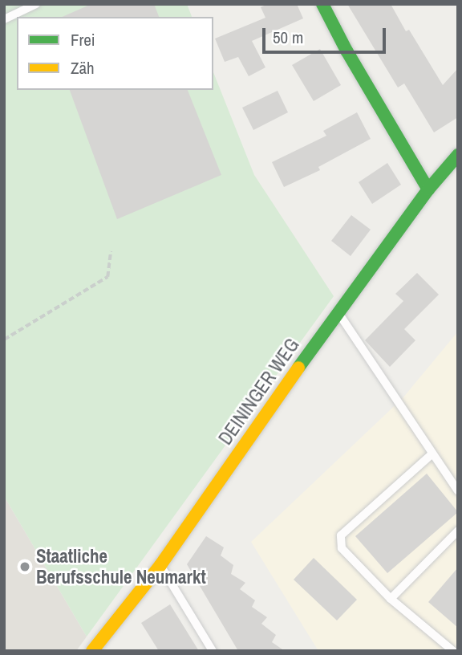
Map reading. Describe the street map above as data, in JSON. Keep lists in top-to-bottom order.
{
  "streets": {
    "street": ["DEININGER WEG"]
  },
  "places": ["Staatliche Berufsschule Neumarkt"],
  "legend": ["Frei", "Zäh"],
  "scale_bar": "50 m"
}
